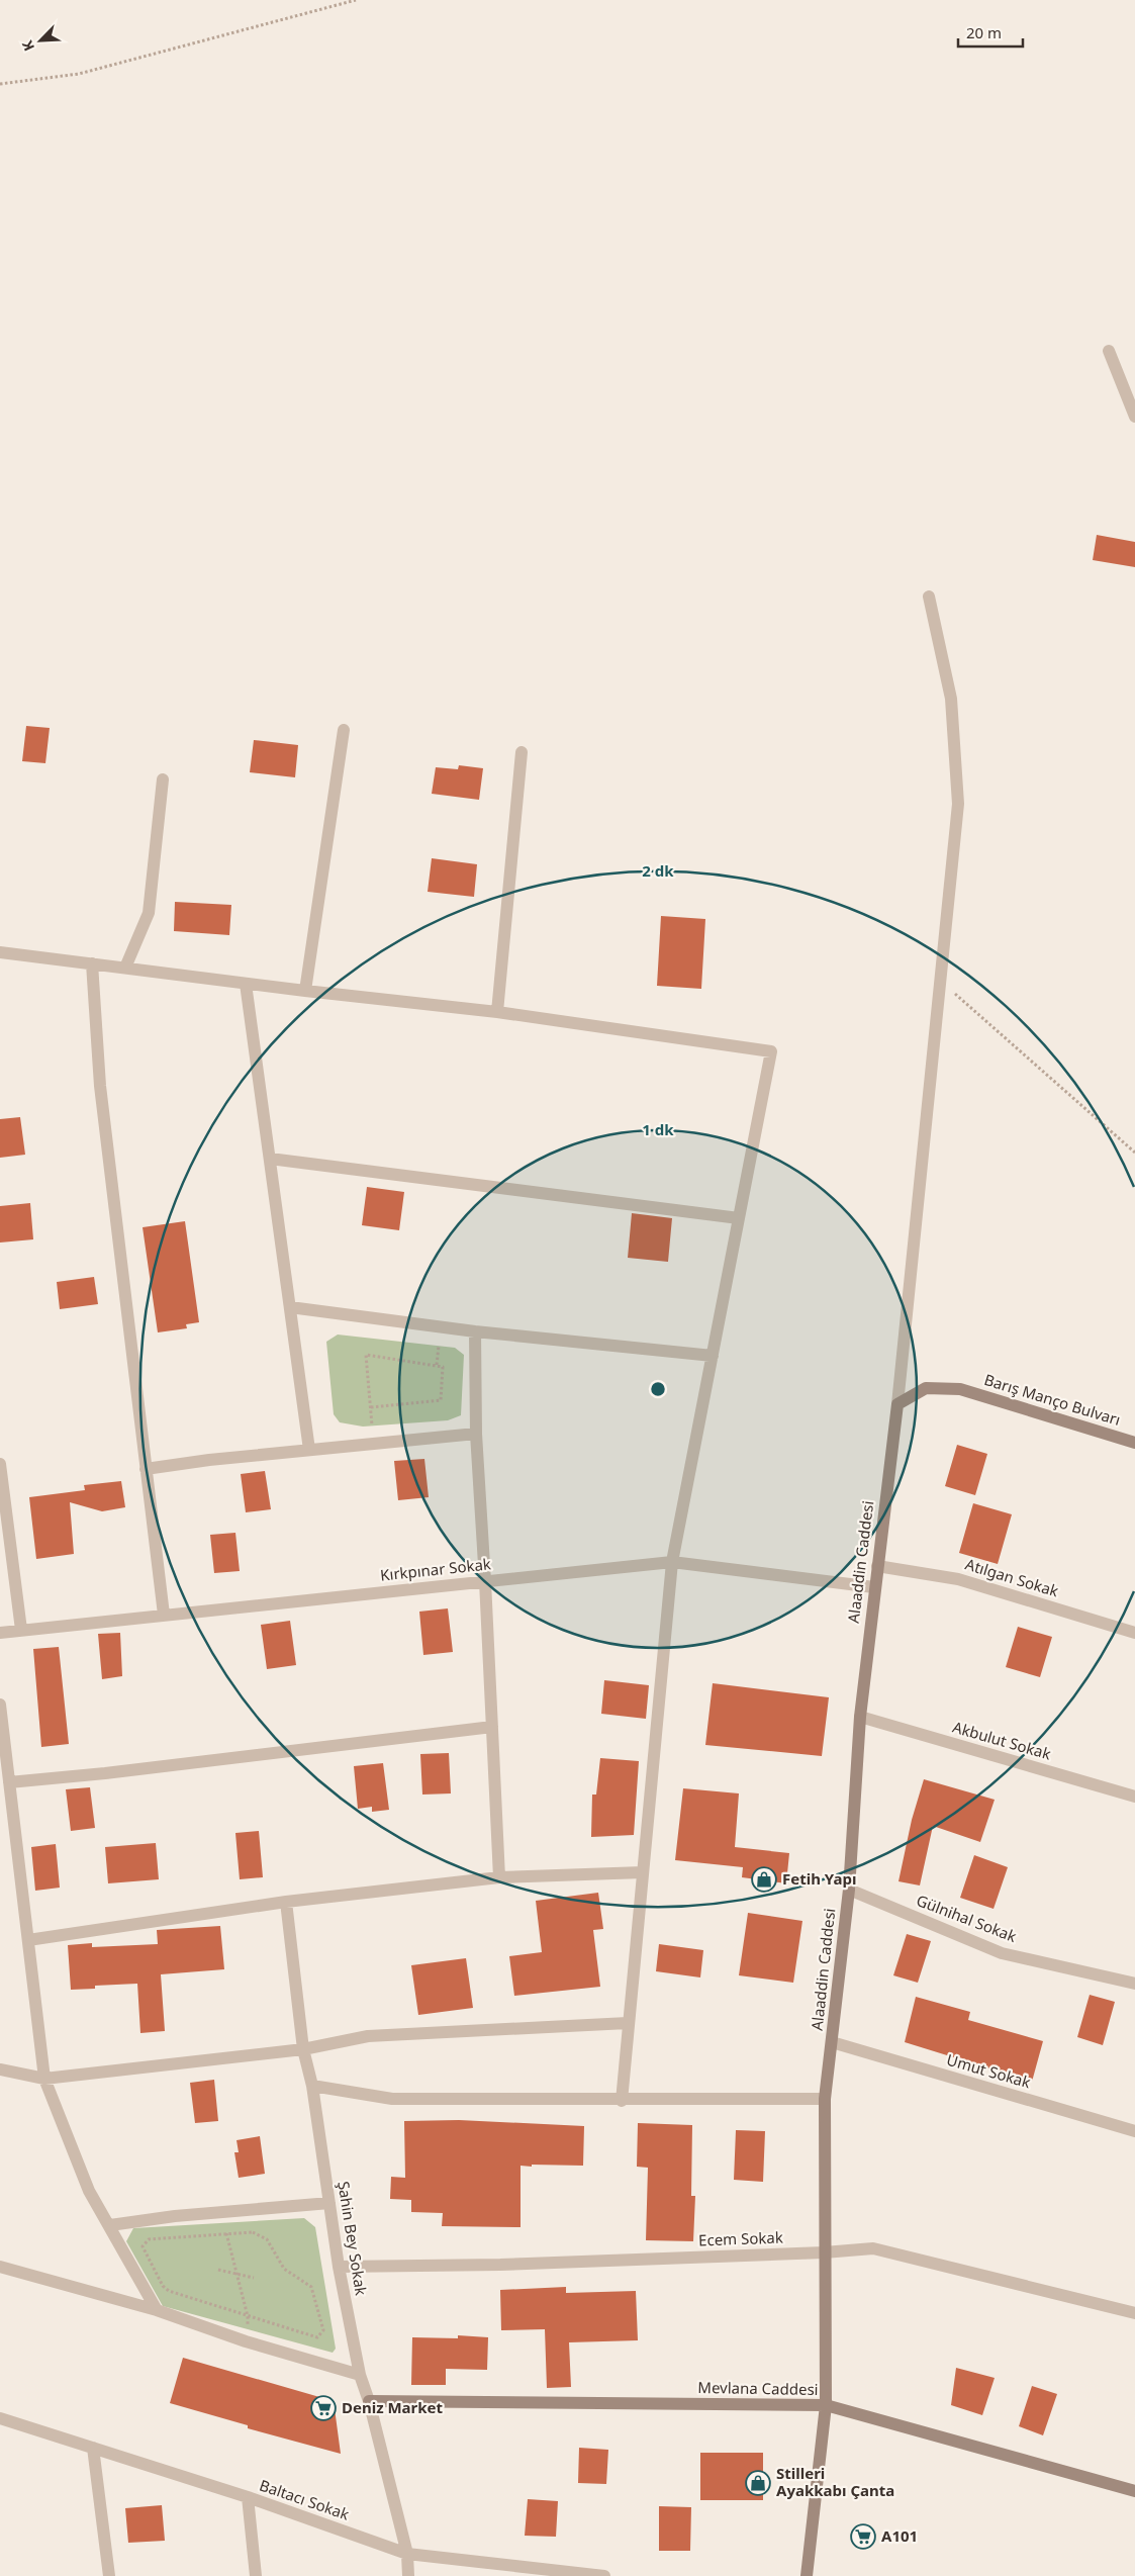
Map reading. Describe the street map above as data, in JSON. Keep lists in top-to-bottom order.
{
  "streets": {
    "street": [
      "Barış Manço Bulvarı",
      "Alaaddin Caddesi",
      "Kırkpınar Sokak",
      "Atılgan Sokak",
      "Akbulut Sokak",
      "Gülnihal Sokak",
      "Umut Sokak",
      "Şahin Bey Sokak",
      "Ecem Sokak",
      "Mevlana Caddesi",
      "Baltacı Sokak"
    ]
  },
  "crossings": [
    ["Barış Manço Bulvarı", "Alaaddin Caddesi"],
    ["Alaaddin Caddesi", "Kırkpınar Sokak"],
    ["Alaaddin Caddesi", "Atılgan Sokak"],
    ["Alaaddin Caddesi", "Akbulut Sokak"],
    ["Alaaddin Caddesi", "Gülnihal Sokak"],
    ["Alaaddin Caddesi", "Umut Sokak"],
    ["Alaaddin Caddesi", "Ecem Sokak"],
    ["Alaaddin Caddesi", "Mevlana Caddesi"],
    ["Şahin Bey Sokak", "Ecem Sokak"],
    ["Şahin Bey Sokak", "Mevlana Caddesi"],
    ["Şahin Bey Sokak", "Baltacı Sokak"]
  ],
  "places": {
    "shop": ["Fetih Yapı", "Stilleri Ayakkabı Çanta"],
    "supermarket": ["Deniz Market", "A101"]
  },
  "scale_bar": "20 m",
  "north": "bottom left",
  "rings": ["2 dk", "1 dk"]
}
